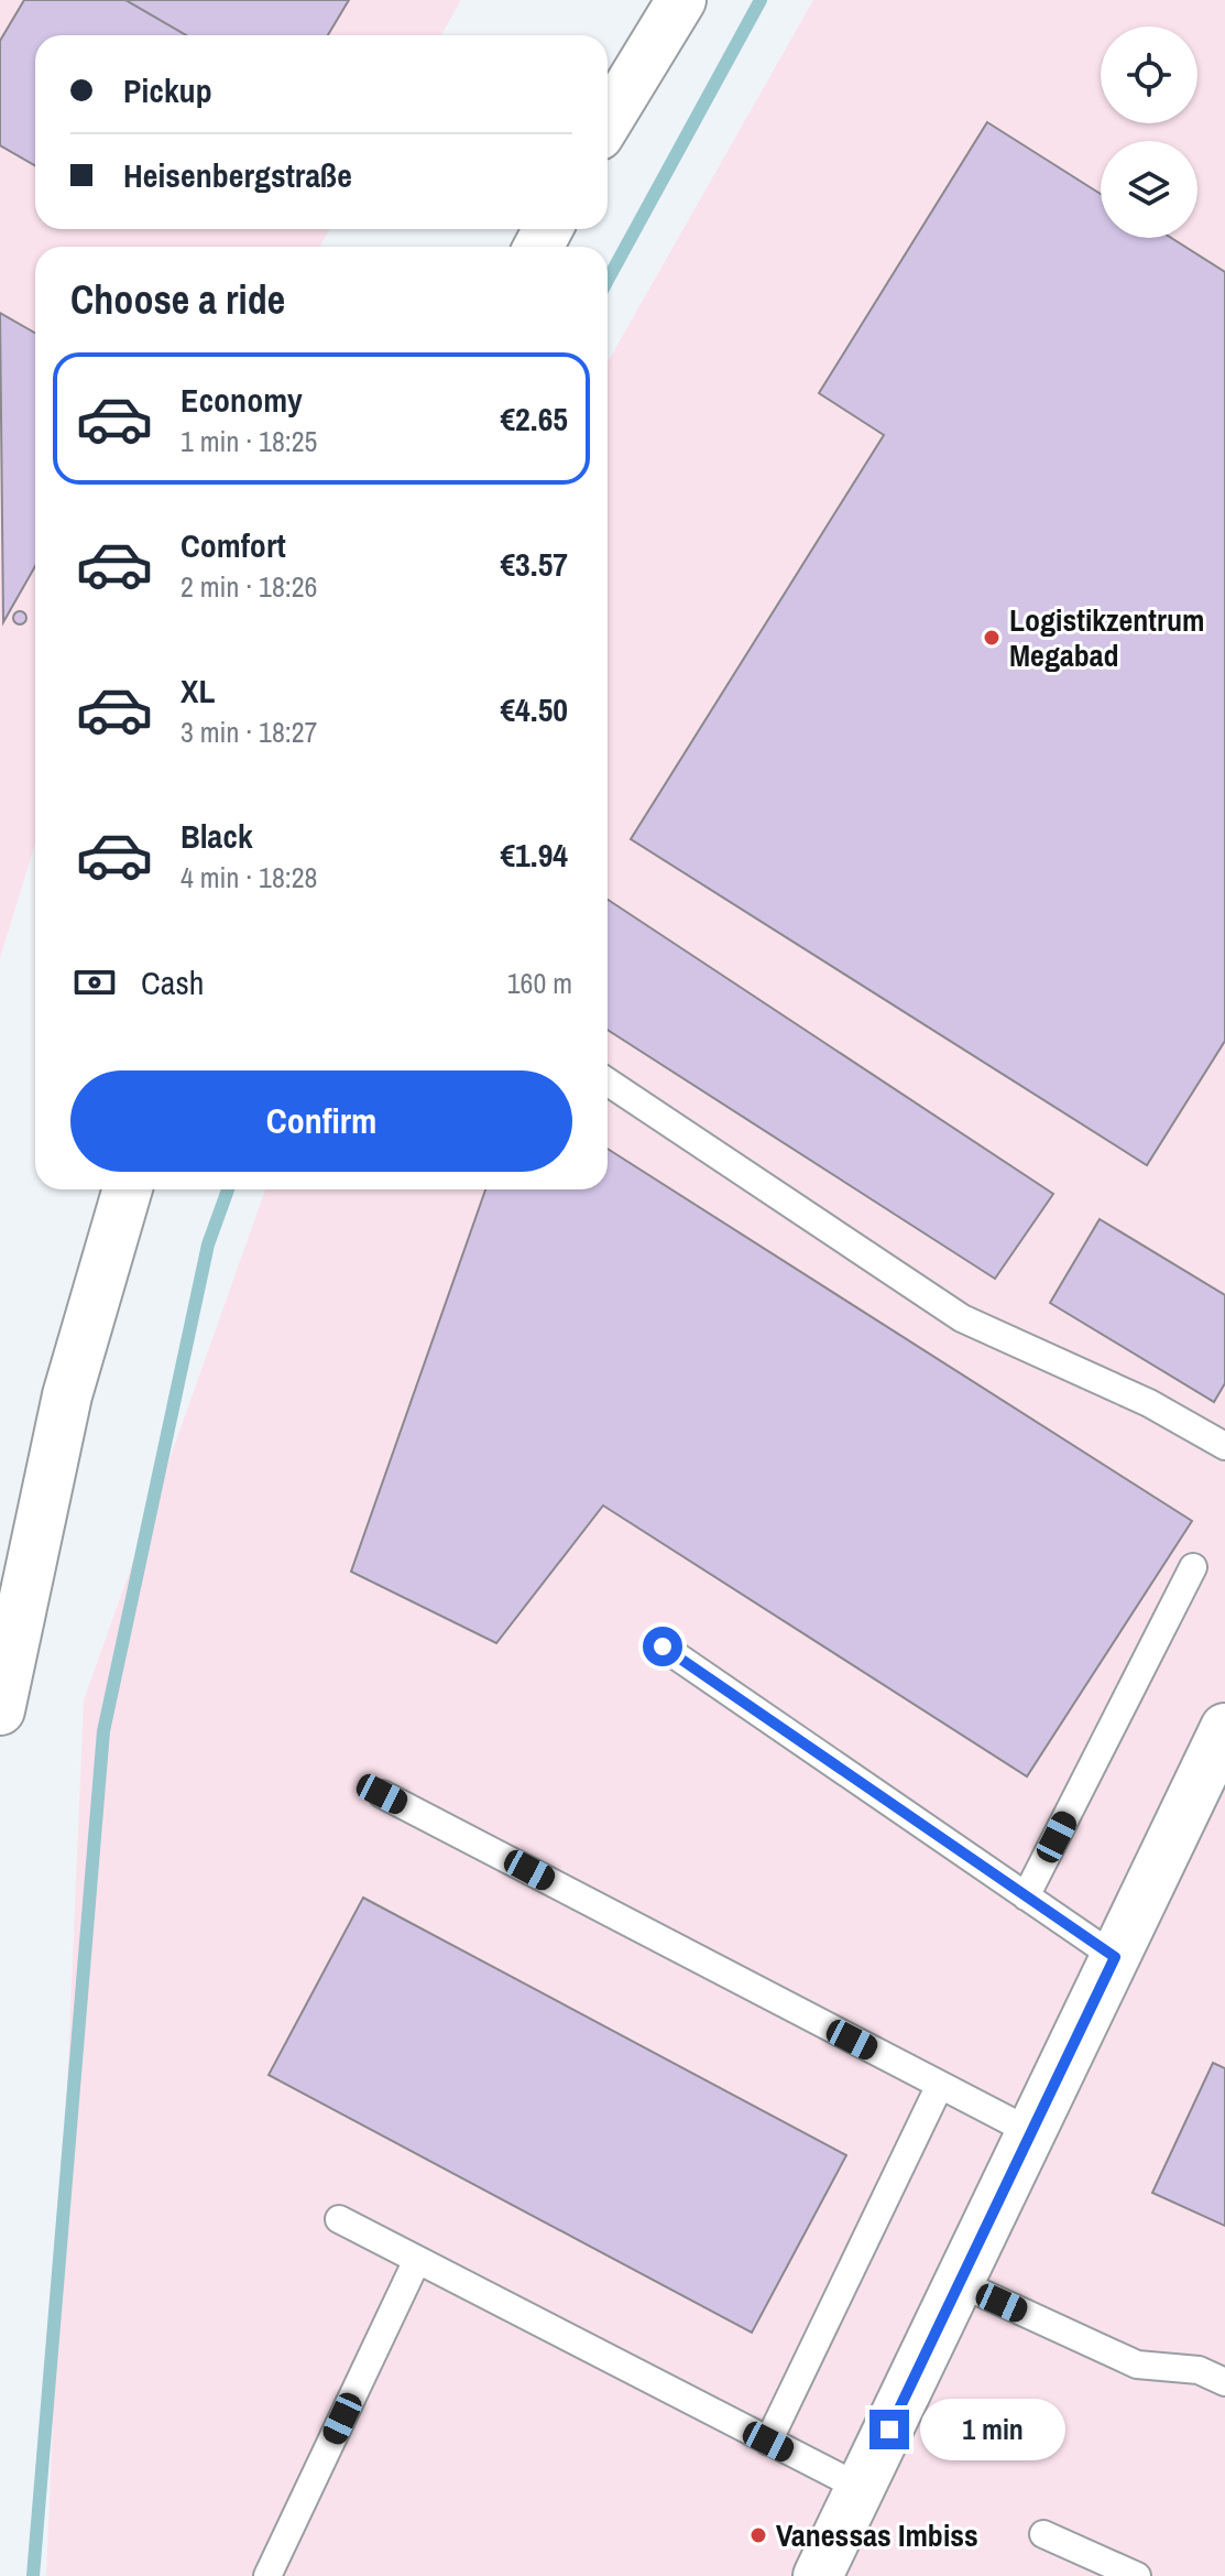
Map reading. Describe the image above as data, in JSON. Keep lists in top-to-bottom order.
{
  "places": ["Logistikzentrum Megabad", "Vanessas Imbiss"],
  "page": {
    "banner": ["Pickup", "Heisenbergstraße"],
    "heading": "Choose a ride",
    "list": [
      {
        "name": "Economy",
        "note": "1 min · 18:25",
        "value": "€2.65"
      },
      {
        "name": "Comfort",
        "note": "2 min · 18:26",
        "value": "€3.57"
      },
      {
        "name": "XL",
        "note": "3 min · 18:27",
        "value": "€4.50"
      },
      {
        "name": "Black",
        "note": "4 min · 18:28",
        "value": "€1.94"
      }
    ],
    "pay": ["Cash", "160 m"],
    "buttons": "Confirm",
    "bubble": "1 min"
  }
}
